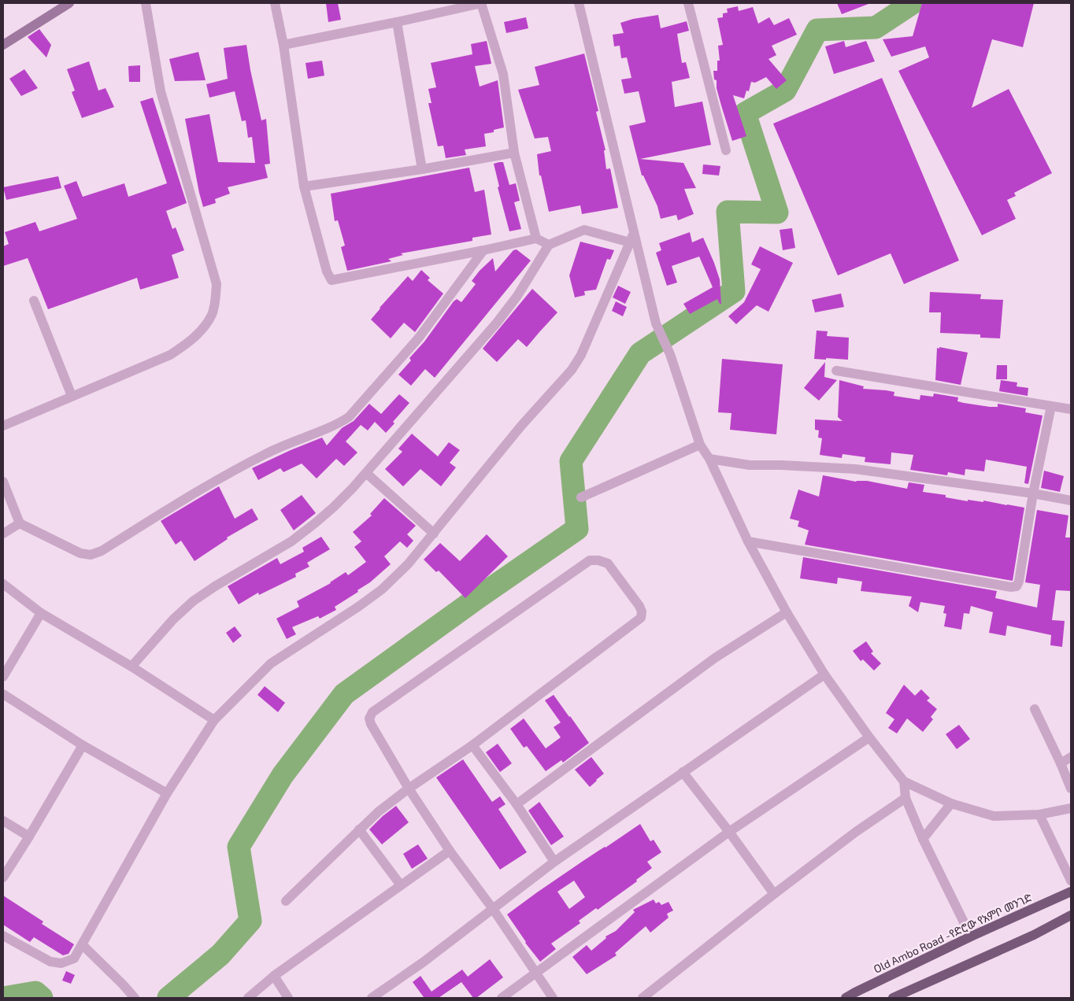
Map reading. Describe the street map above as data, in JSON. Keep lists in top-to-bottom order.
{
  "streets": {
    "main road": ["Old Ambo Road -የድሮው የአምቦ መንገድ"]
  }
}
